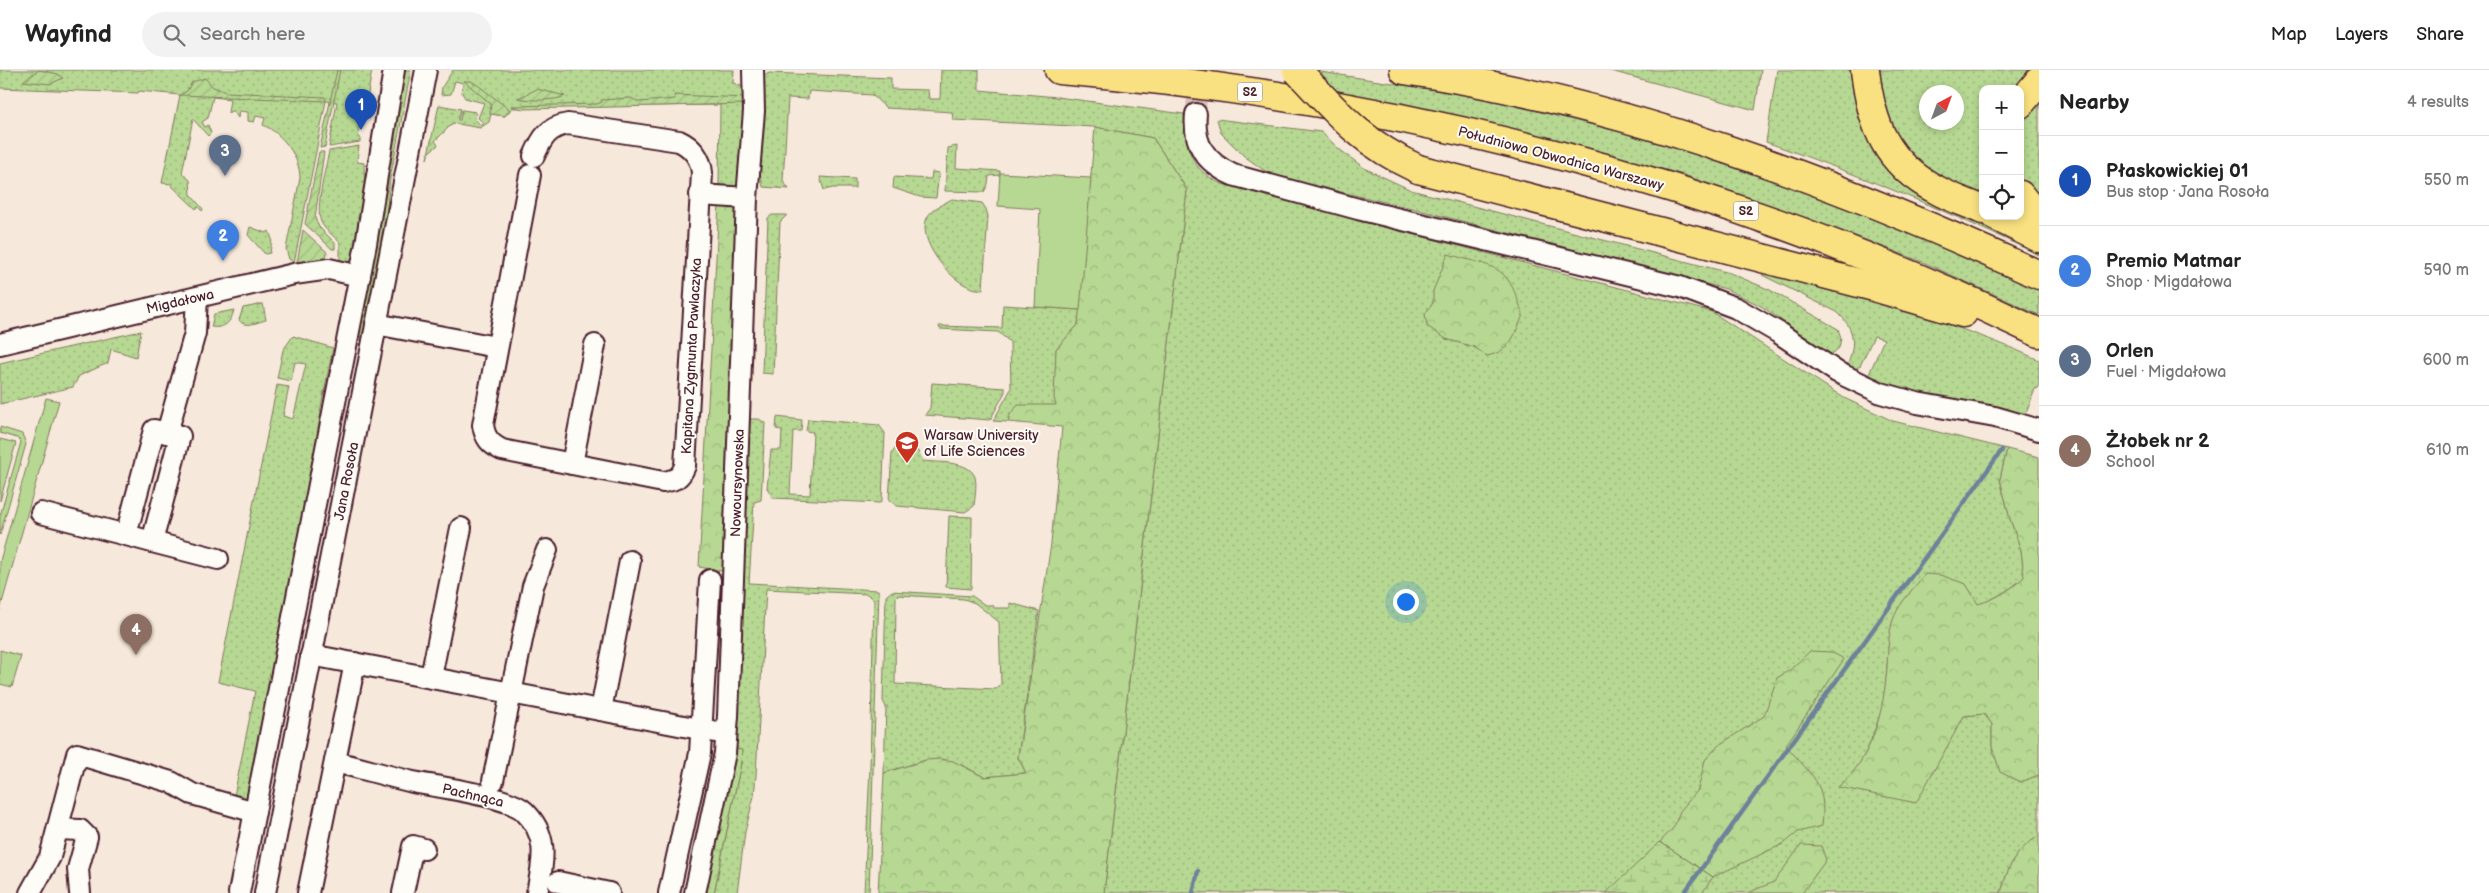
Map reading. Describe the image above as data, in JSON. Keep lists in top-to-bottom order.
{
  "streets": {
    "highway": ["S2", "Południowa Obwodnica Warszawy"],
    "street": [
      "Migdałowa",
      "Kapitana Zygmunta Pawlaczyka",
      "Jana Rosoła",
      "Nowoursynowska",
      "Pachnąca"
    ]
  },
  "crossings": [
    ["Migdałowa", "Jana Rosoła"]
  ],
  "places": {
    "school or university": ["Warsaw University of Life Sciences"]
  },
  "north": "top right",
  "page": {
    "header": "Wayfind",
    "search": "Search here",
    "nav": ["Map", "Layers", "Share"],
    "heading": ["Nearby", "4 results"],
    "map_buttons": ["+", "−"],
    "pins": [
      "1",
      "3",
      "2",
      "4"
    ],
    "list": [
      {
        "mark": "1",
        "name": "Płaskowickiej 01",
        "note": "Bus stop · Jana Rosoła",
        "value": "550 m"
      },
      {
        "mark": "2",
        "name": "Premio Matmar",
        "note": "Shop · Migdałowa",
        "value": "590 m"
      },
      {
        "mark": "3",
        "name": "Orlen",
        "note": "Fuel · Migdałowa",
        "value": "600 m"
      },
      {
        "mark": "4",
        "name": "Żłobek nr 2",
        "note": "School",
        "value": "610 m"
      }
    ]
  }
}
